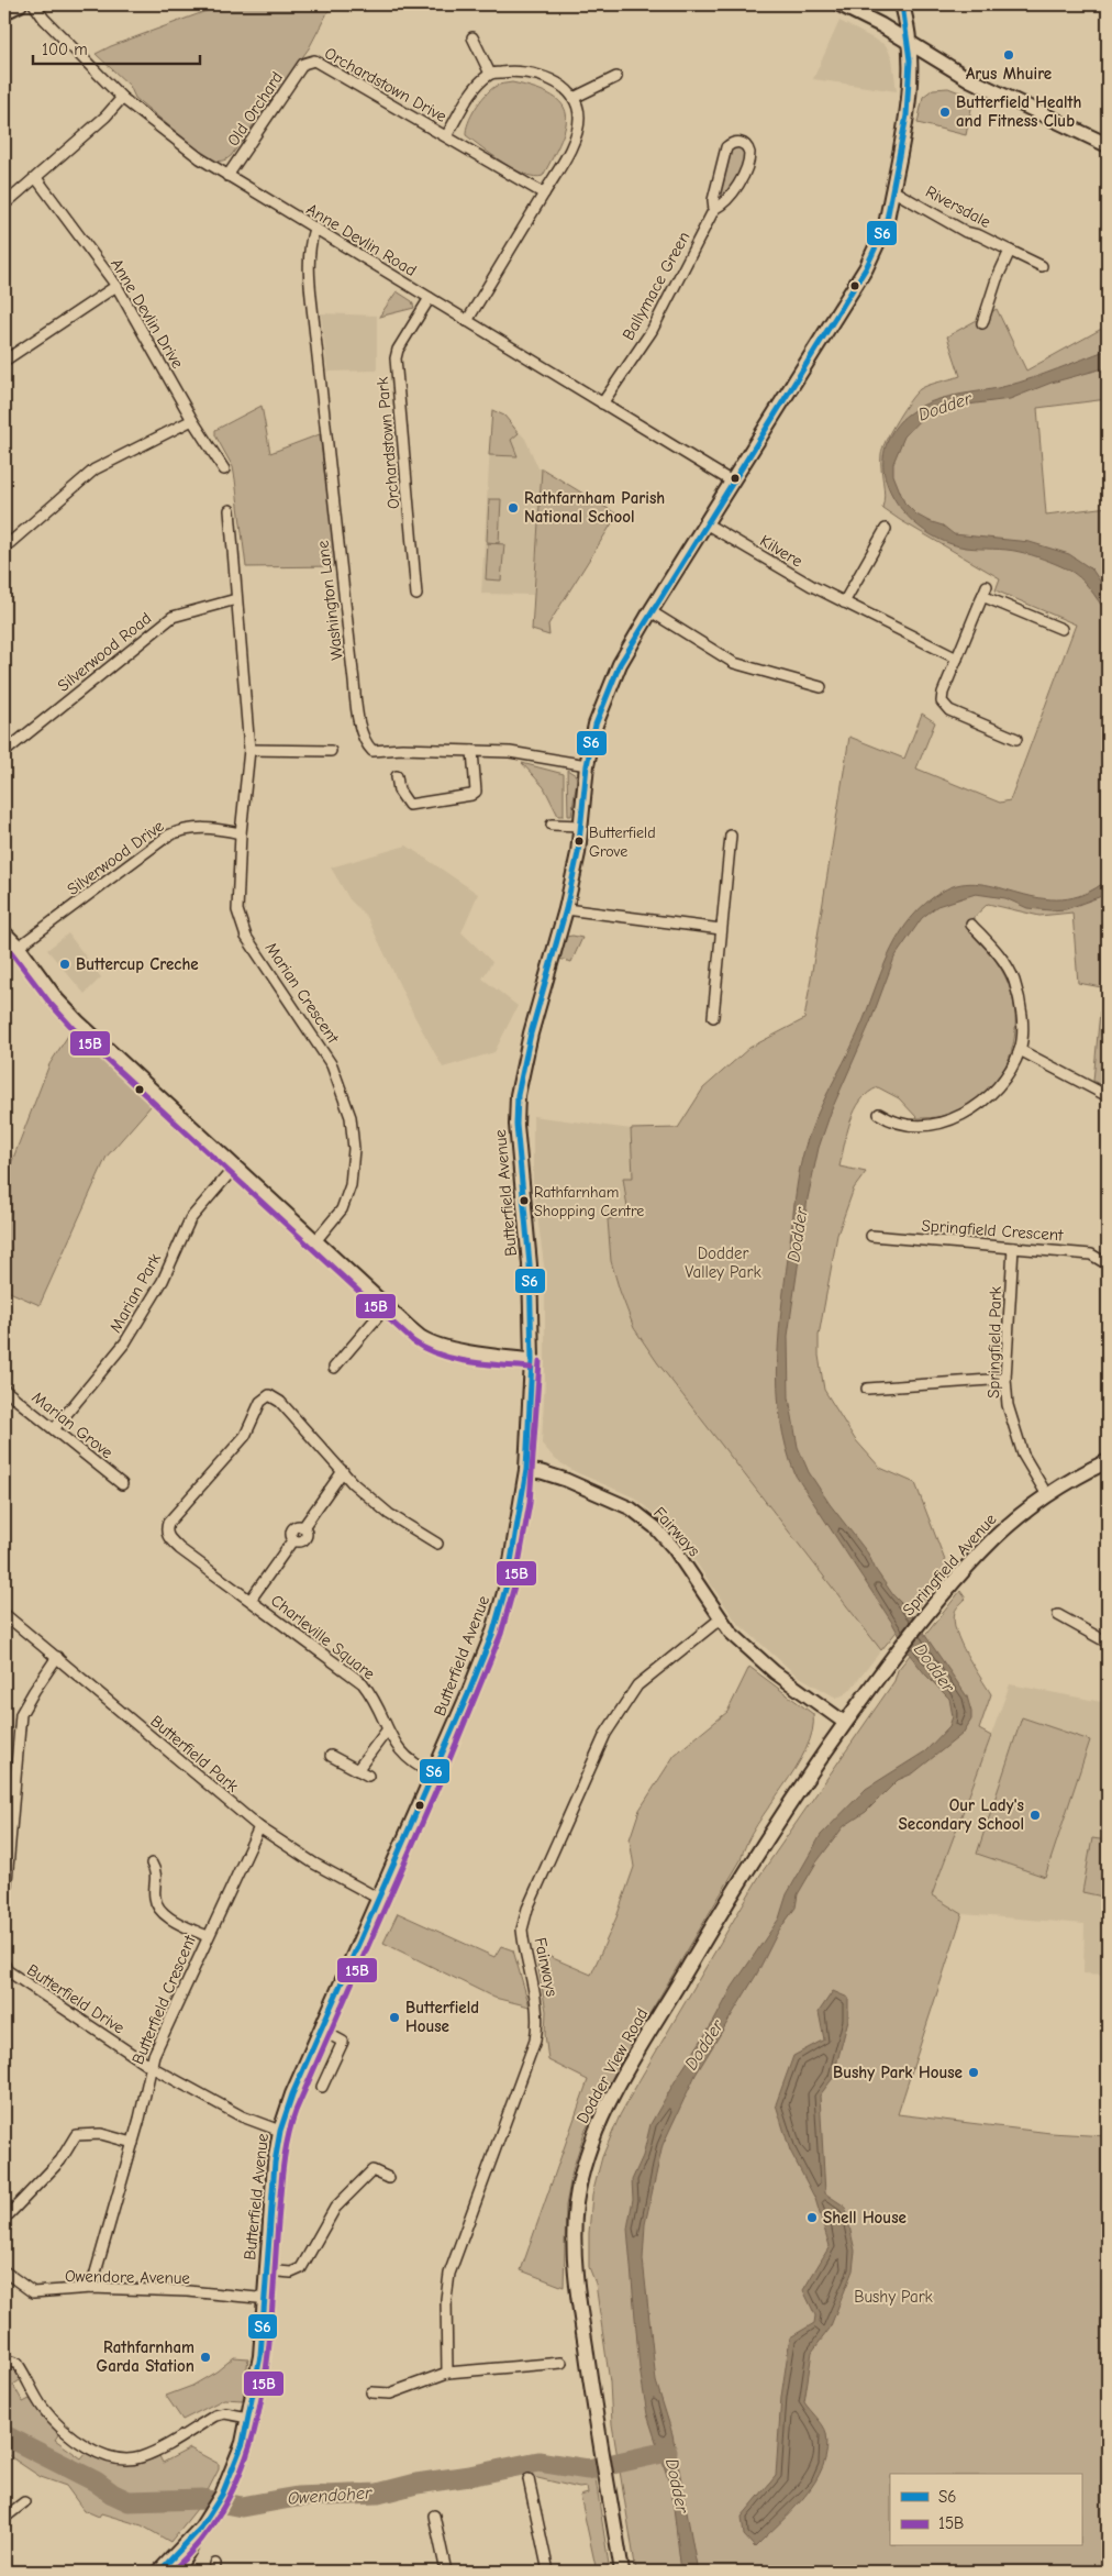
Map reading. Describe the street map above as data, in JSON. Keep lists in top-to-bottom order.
{
  "streets": {
    "main road": ["Butterfield Avenue", "Springfield Avenue", "Dodder View Road"],
    "street": [
      "Orchardstown Drive",
      "Old Orchard",
      "Riversdale",
      "Anne Devlin Road",
      "Ballymace Green",
      "Anne Devlin Drive",
      "Orchardstown Park",
      "Kilvere",
      "Washington Lane",
      "Silverwood Road",
      "Silverwood Drive",
      "Marian Crescent",
      "Springfield Crescent",
      "Marian Park",
      "Springfield Park",
      "Marian Grove",
      "Fairways",
      "Charleville Square",
      "Butterfield Park",
      "Butterfield Drive",
      "Butterfield Crescent",
      "Owendore Avenue"
    ]
  },
  "crossings": [
    ["Orchardstown Drive", "Old Orchard"],
    ["Old Orchard", "Anne Devlin Road"],
    ["Riversdale", "Butterfield Avenue"],
    ["Anne Devlin Road", "Ballymace Green"],
    ["Anne Devlin Road", "Orchardstown Park"],
    ["Anne Devlin Road", "Washington Lane"],
    ["Anne Devlin Road", "Butterfield Avenue"],
    ["Kilvere", "Butterfield Avenue"],
    ["Washington Lane", "Butterfield Avenue"],
    ["Silverwood Road", "Marian Crescent"],
    ["Silverwood Drive", "Marian Crescent"],
    ["Butterfield Avenue", "Fairways"],
    ["Butterfield Avenue", "Charleville Square"],
    ["Butterfield Avenue", "Butterfield Park"],
    ["Butterfield Avenue", "Butterfield Drive"],
    ["Springfield Crescent", "Springfield Park"],
    ["Marian Park", "Marian Grove"],
    ["Springfield Park", "Springfield Avenue"],
    ["Fairways", "Springfield Avenue"],
    ["Fairways", "Dodder View Road"],
    ["Springfield Avenue", "Dodder View Road"],
    ["Butterfield Park", "Butterfield Crescent"],
    ["Butterfield Drive", "Butterfield Crescent"],
    ["Butterfield Crescent", "Owendore Avenue"]
  ],
  "water": ["Dodder", "Owendoher"],
  "parks": ["Dodder Valley Park", "Bushy Park"],
  "places": [
    "Arus Mhuire",
    "Butterfield Health and Fitness Club",
    "Rathfarnham Parish National School",
    "Butterfield Grove",
    "Buttercup Creche",
    "Rathfarnham Shopping Centre",
    "Our Lady's Secondary School",
    "Butterfield House",
    "Bushy Park House",
    "Shell House",
    "Rathfarnham Garda Station"
  ],
  "lines": ["transit line S6", "transit line 15B"],
  "legend": ["S6", "15B"],
  "scale_bar": "100 m"
}
